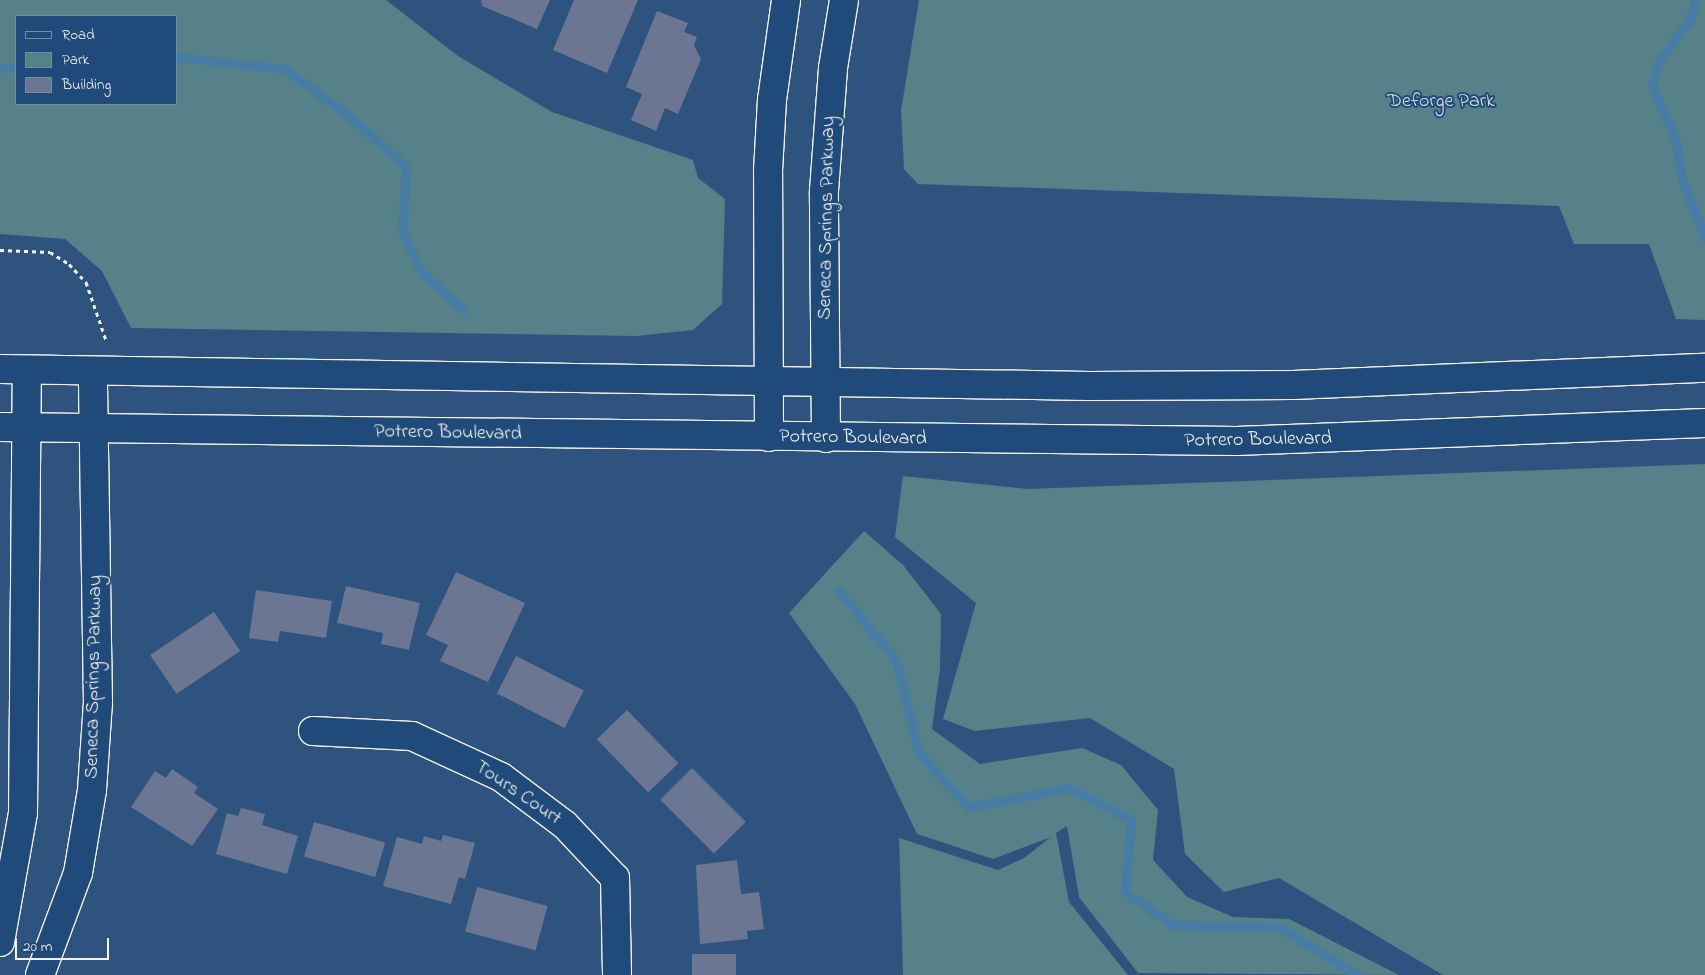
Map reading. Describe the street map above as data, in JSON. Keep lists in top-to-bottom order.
{
  "streets": {
    "street": ["Seneca Springs Parkway", "Potrero Boulevard", "Tours Court"]
  },
  "crossings": [
    ["Seneca Springs Parkway", "Potrero Boulevard"]
  ],
  "parks": ["Deforge Park"],
  "legend": ["Road", "Park", "Building"],
  "scale_bar": "20 m"
}
